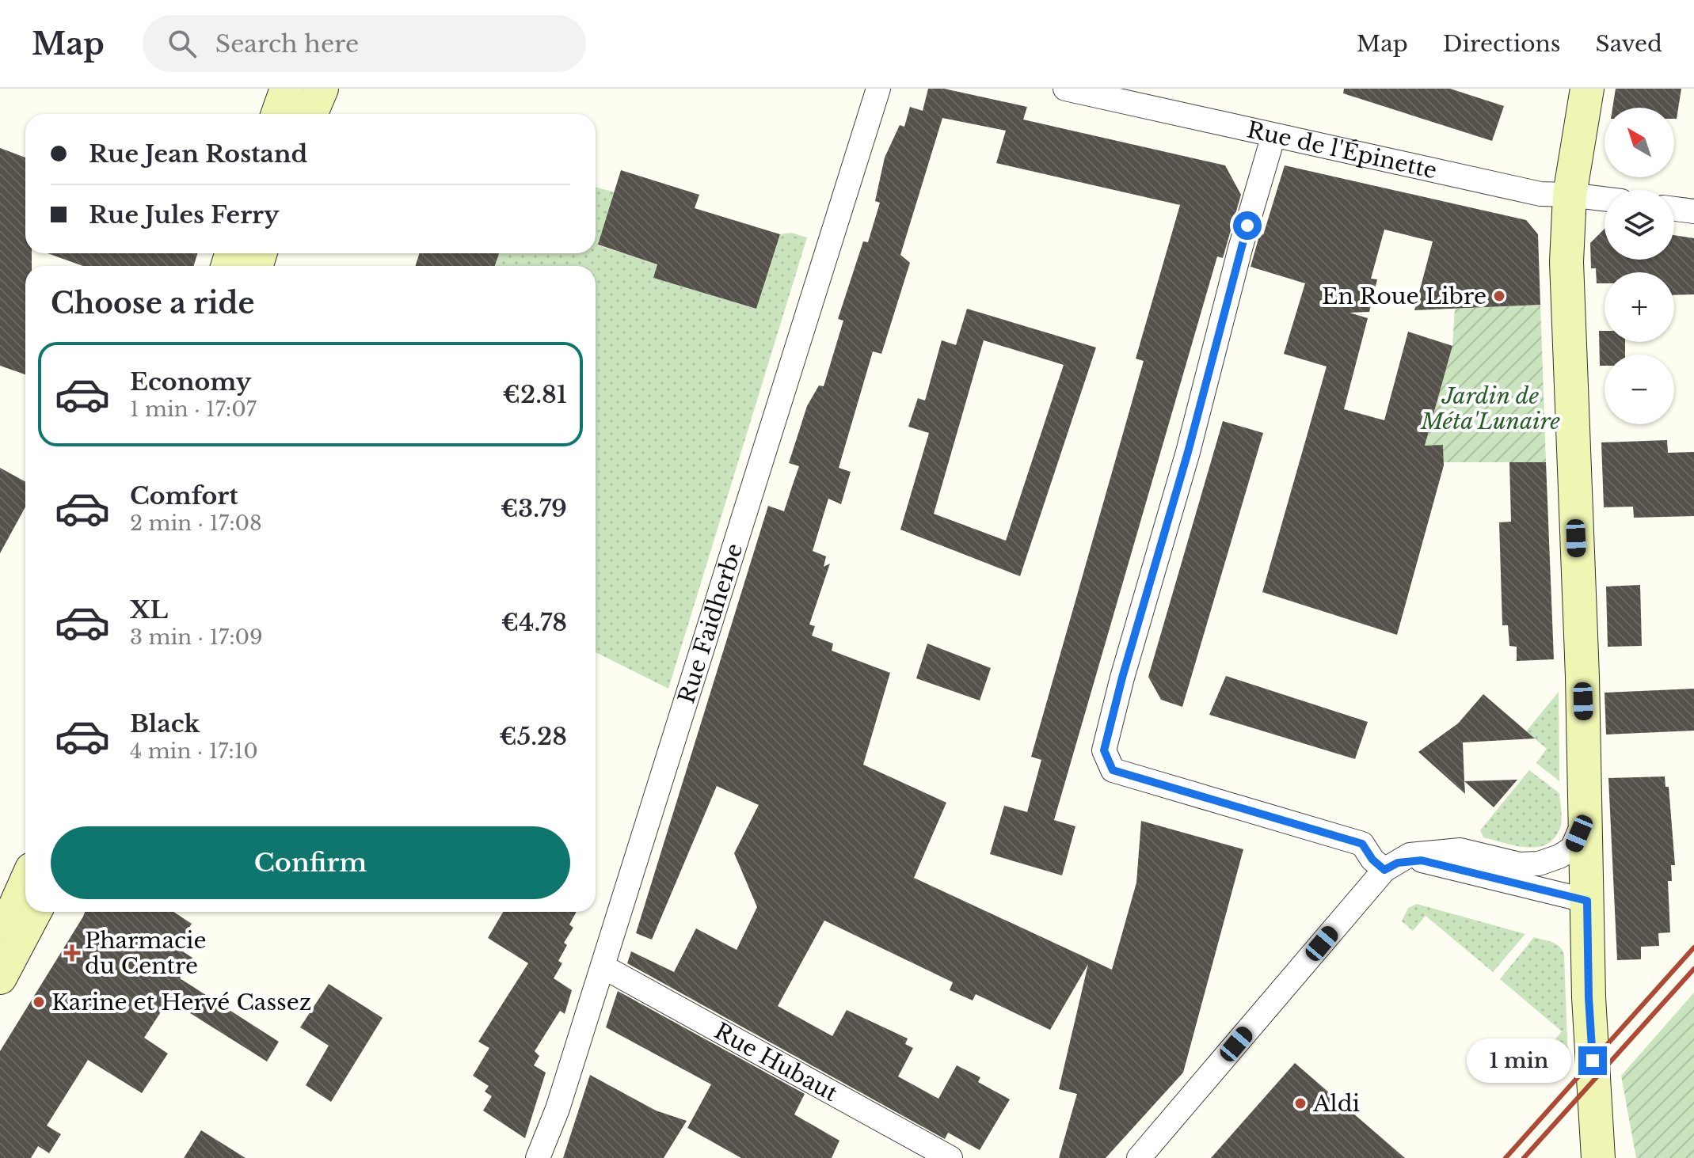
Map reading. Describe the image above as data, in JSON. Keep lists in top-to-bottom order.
{
  "streets": {
    "street": ["Rue de l'Épinette", "Rue Faidherbe", "Rue Hubaut"]
  },
  "crossings": [
    ["Rue Faidherbe", "Rue Hubaut"]
  ],
  "parks": ["Jardin de Méta'Lunaire"],
  "places": {
    "other": ["En Roue Libre", "Karine et Hervé Cassez", "Aldi"],
    "health": ["Pharmacie du Centre"]
  },
  "north": "top left",
  "page": {
    "header": "Map",
    "search": "Search here",
    "nav": ["Map", "Directions", "Saved"],
    "map_buttons": ["+", "−"],
    "banner": ["Rue Jean Rostand", "Rue Jules Ferry"],
    "heading": "Choose a ride",
    "list": [
      {
        "name": "Economy",
        "note": "1 min · 17:07",
        "value": "€2.81"
      },
      {
        "name": "Comfort",
        "note": "2 min · 17:08",
        "value": "€3.79"
      },
      {
        "name": "XL",
        "note": "3 min · 17:09",
        "value": "€4.78"
      },
      {
        "name": "Black",
        "note": "4 min · 17:10",
        "value": "€5.28"
      }
    ],
    "buttons": "Confirm",
    "bubble": "1 min"
  }
}
